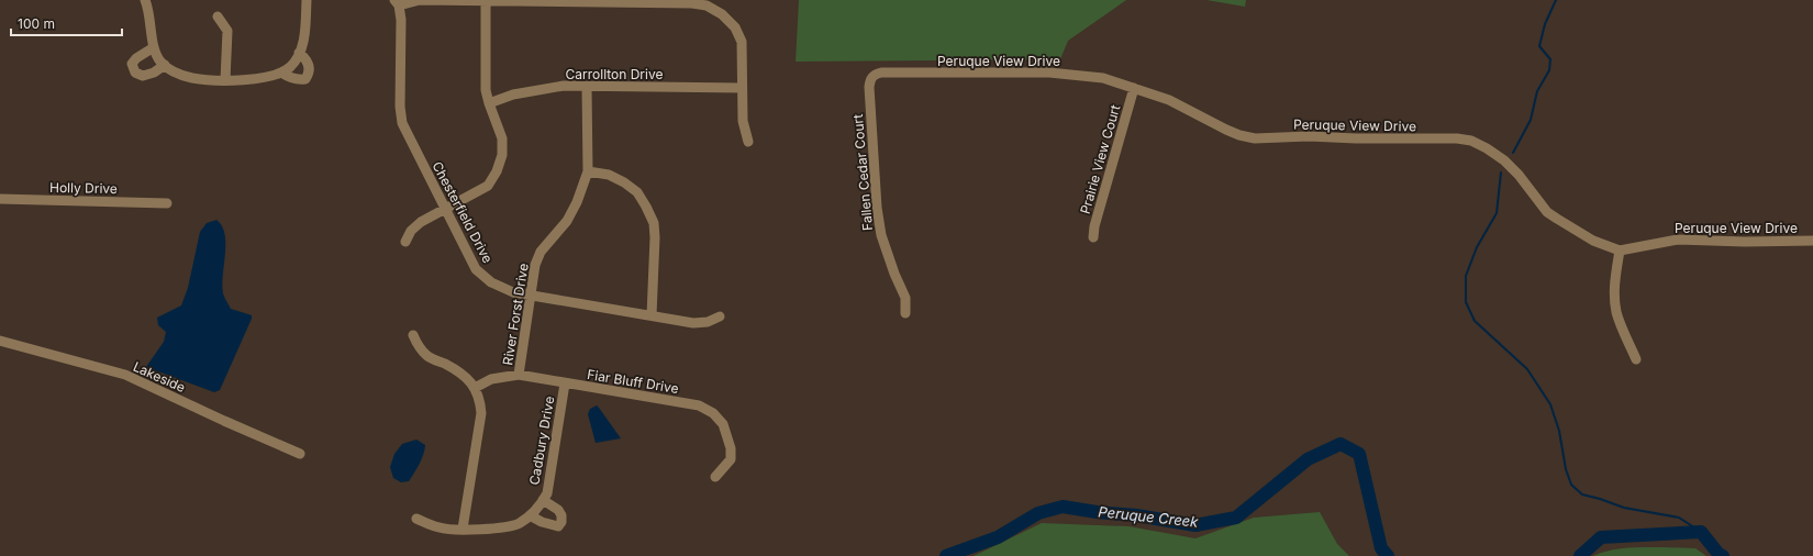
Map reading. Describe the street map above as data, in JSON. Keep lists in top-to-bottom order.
{
  "streets": {
    "street": [
      "Peruque View Drive",
      "Carrollton Drive",
      "Prairie View Court",
      "Fallen Cedar Court",
      "Holly Drive",
      "Chesterfield Drive",
      "River Forst Drive",
      "Lakeside",
      "Fiar Bluff Drive",
      "Cadbury Drive"
    ]
  },
  "crossings": [
    ["Peruque View Drive", "Prairie View Court"],
    ["Peruque View Drive", "Fallen Cedar Court"],
    ["Carrollton Drive", "River Forst Drive"],
    ["Chesterfield Drive", "River Forst Drive"],
    ["River Forst Drive", "Fiar Bluff Drive"],
    ["Fiar Bluff Drive", "Cadbury Drive"]
  ],
  "water": ["Peruque Creek"],
  "scale_bar": "100 m"
}
